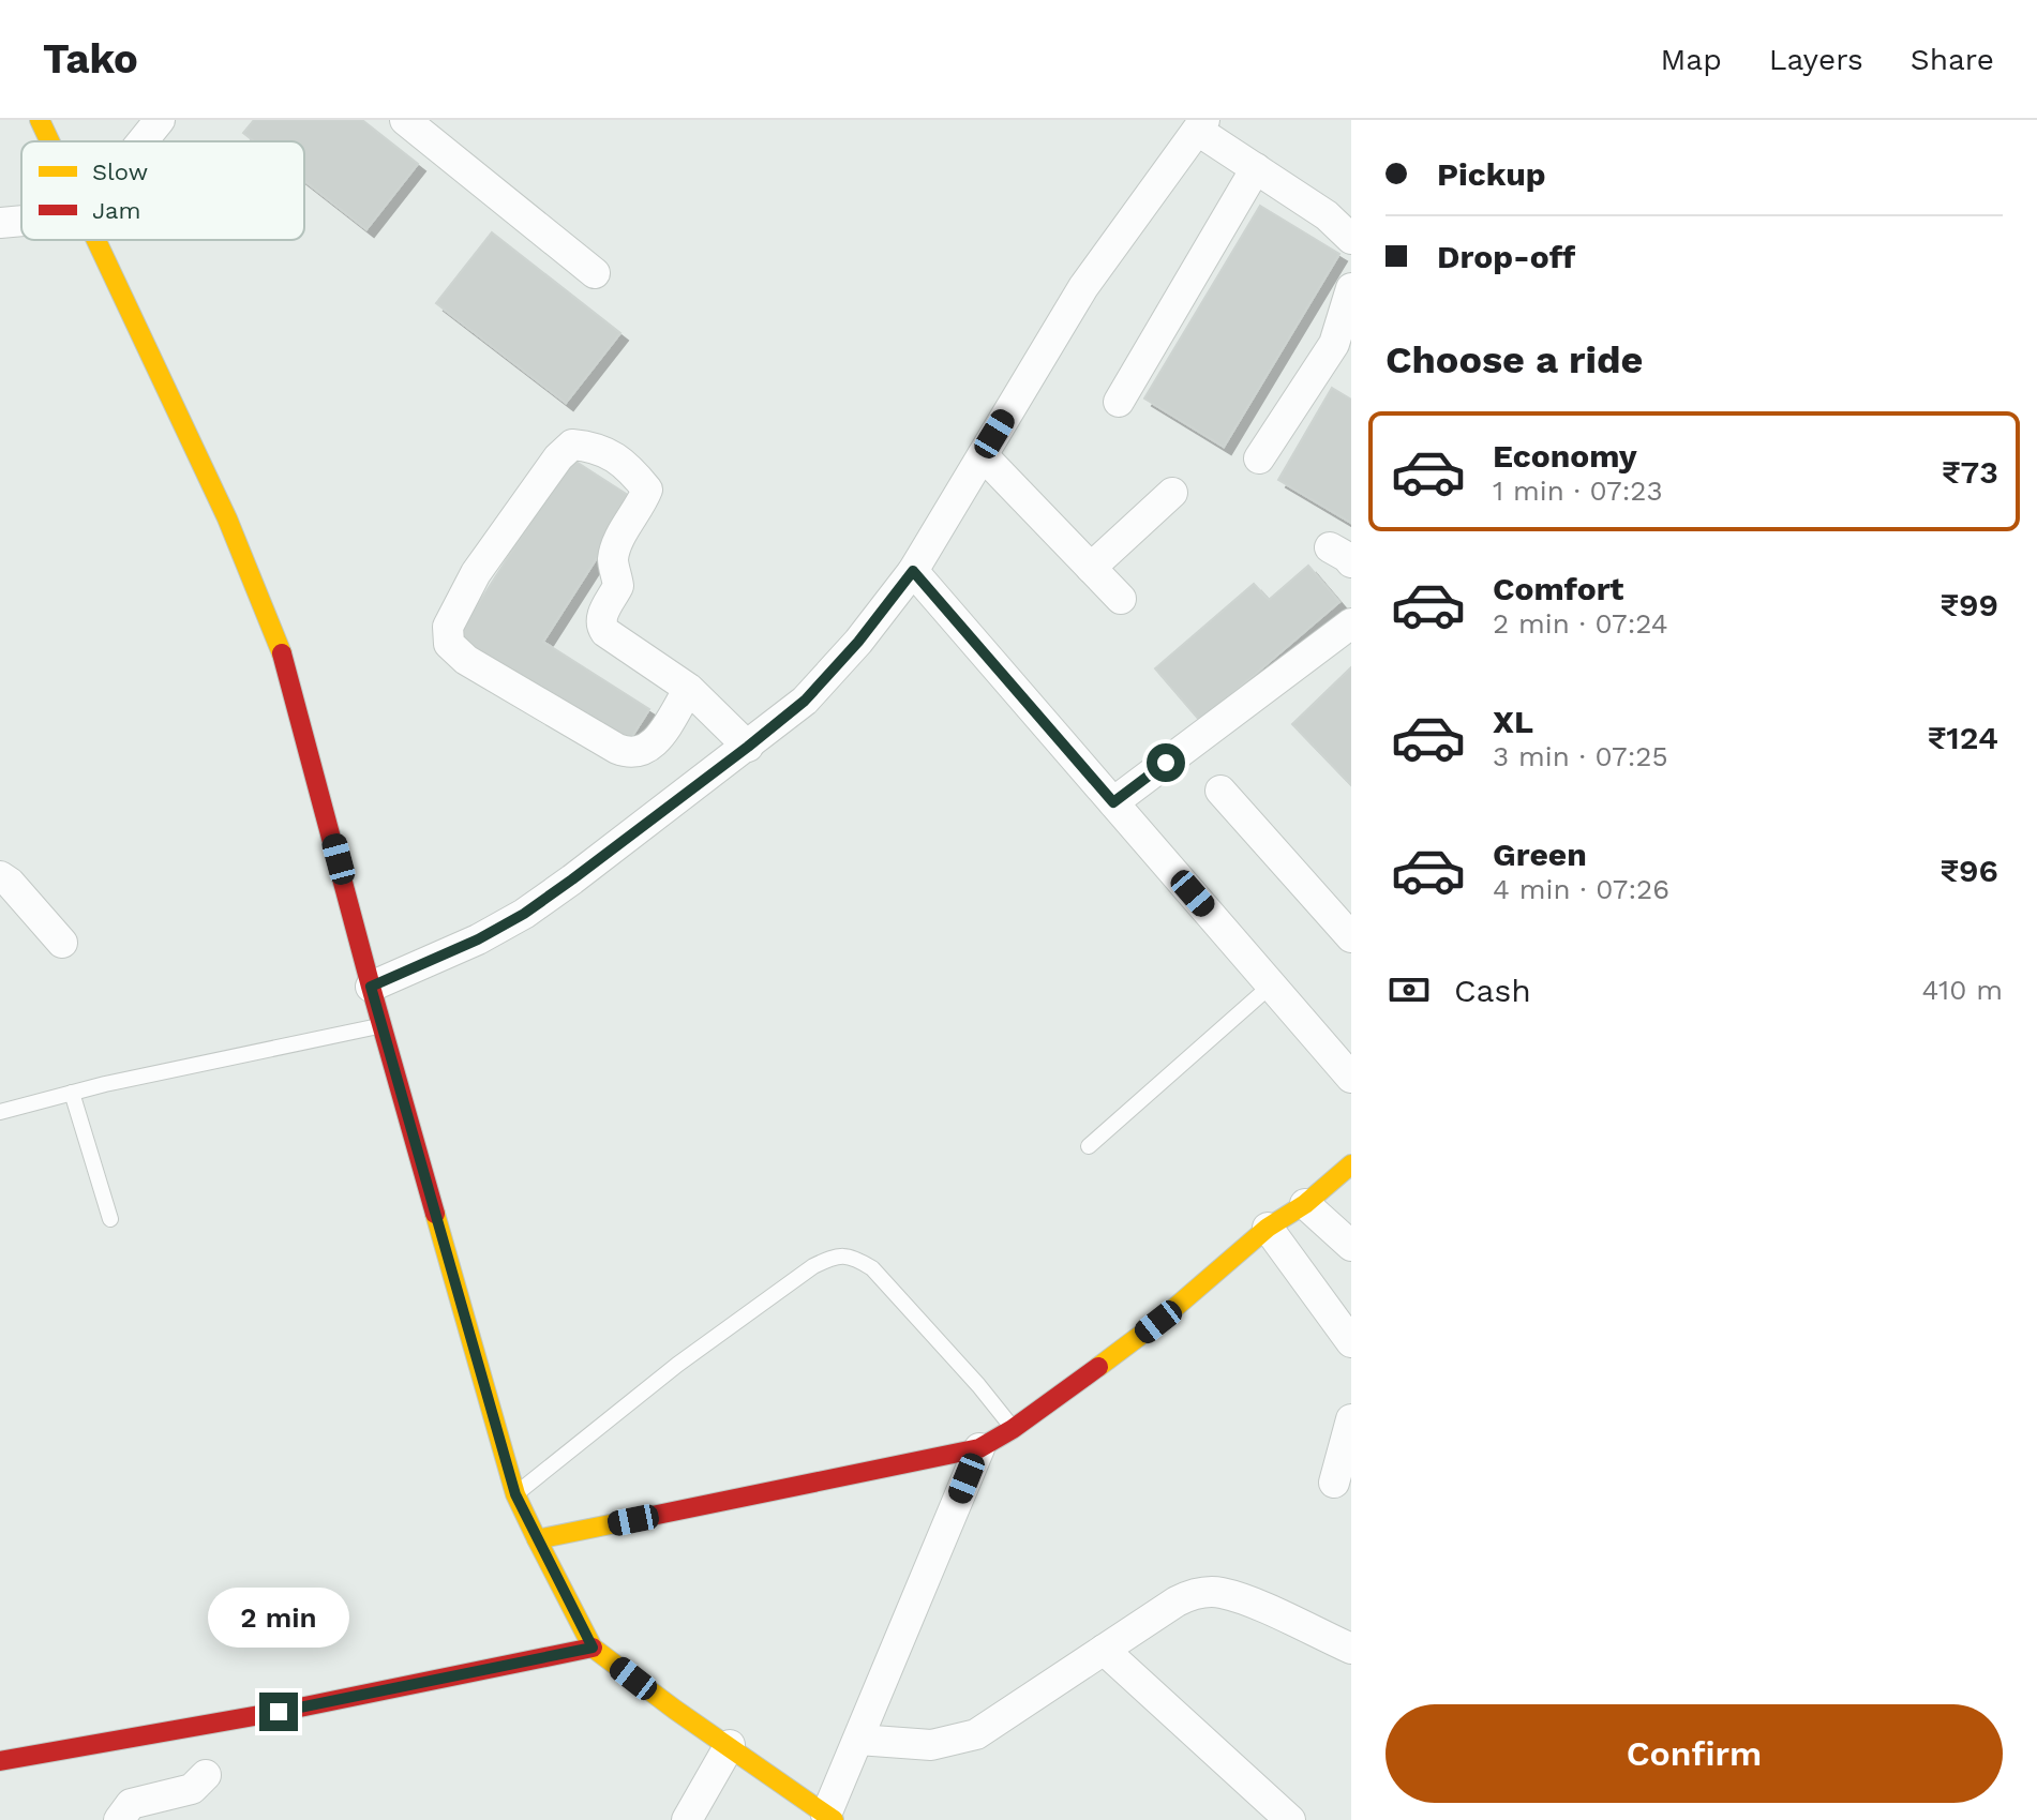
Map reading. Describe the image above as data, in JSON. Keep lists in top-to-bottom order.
{
  "legend": ["Slow", "Jam"],
  "page": {
    "header": "Tako",
    "nav": ["Map", "Layers", "Share"],
    "banner": ["Pickup", "Drop-off"],
    "heading": "Choose a ride",
    "list": [
      {
        "name": "Economy",
        "note": "1 min · 07:23",
        "value": "₹73"
      },
      {
        "name": "Comfort",
        "note": "2 min · 07:24",
        "value": "₹99"
      },
      {
        "name": "XL",
        "note": "3 min · 07:25",
        "value": "₹124"
      },
      {
        "name": "Green",
        "note": "4 min · 07:26",
        "value": "₹96"
      }
    ],
    "pay": ["Cash", "410 m"],
    "bubble": "2 min",
    "buttons": "Confirm"
  }
}
